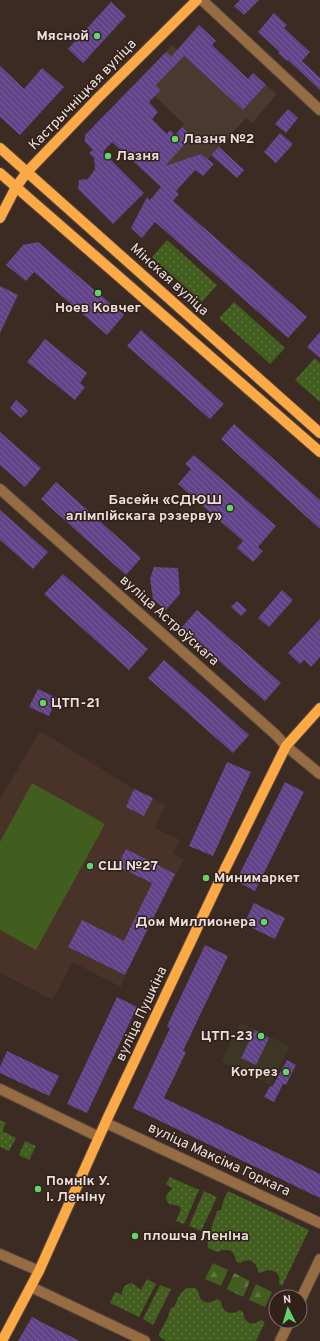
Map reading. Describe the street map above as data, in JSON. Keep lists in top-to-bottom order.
{
  "streets": {
    "main road": ["Кастрычніцкая вуліца", "Мінская вуліца", "вуліца Пушкіна"],
    "street": ["вуліца Астроўскага", "вуліца Максіма Горкага"]
  },
  "crossings": [
    ["Кастрычніцкая вуліца", "Мінская вуліца"],
    ["вуліца Астроўскага", "вуліца Пушкіна"],
    ["вуліца Пушкіна", "вуліца Максіма Горкага"]
  ],
  "places": [
    "Мясной",
    "Лазня №2",
    "Лазня",
    "Ноев Ковчег",
    "Басейн «СДЮШ алімпійскага рэзерву»",
    "ЦТП-21",
    "СШ №27",
    "Минимаркет",
    "Дом Миллионера",
    "ЦТП-23",
    "Котрез",
    "Помнік У. І. Леніну",
    "плошча Леніна"
  ],
  "north": "top"
}
